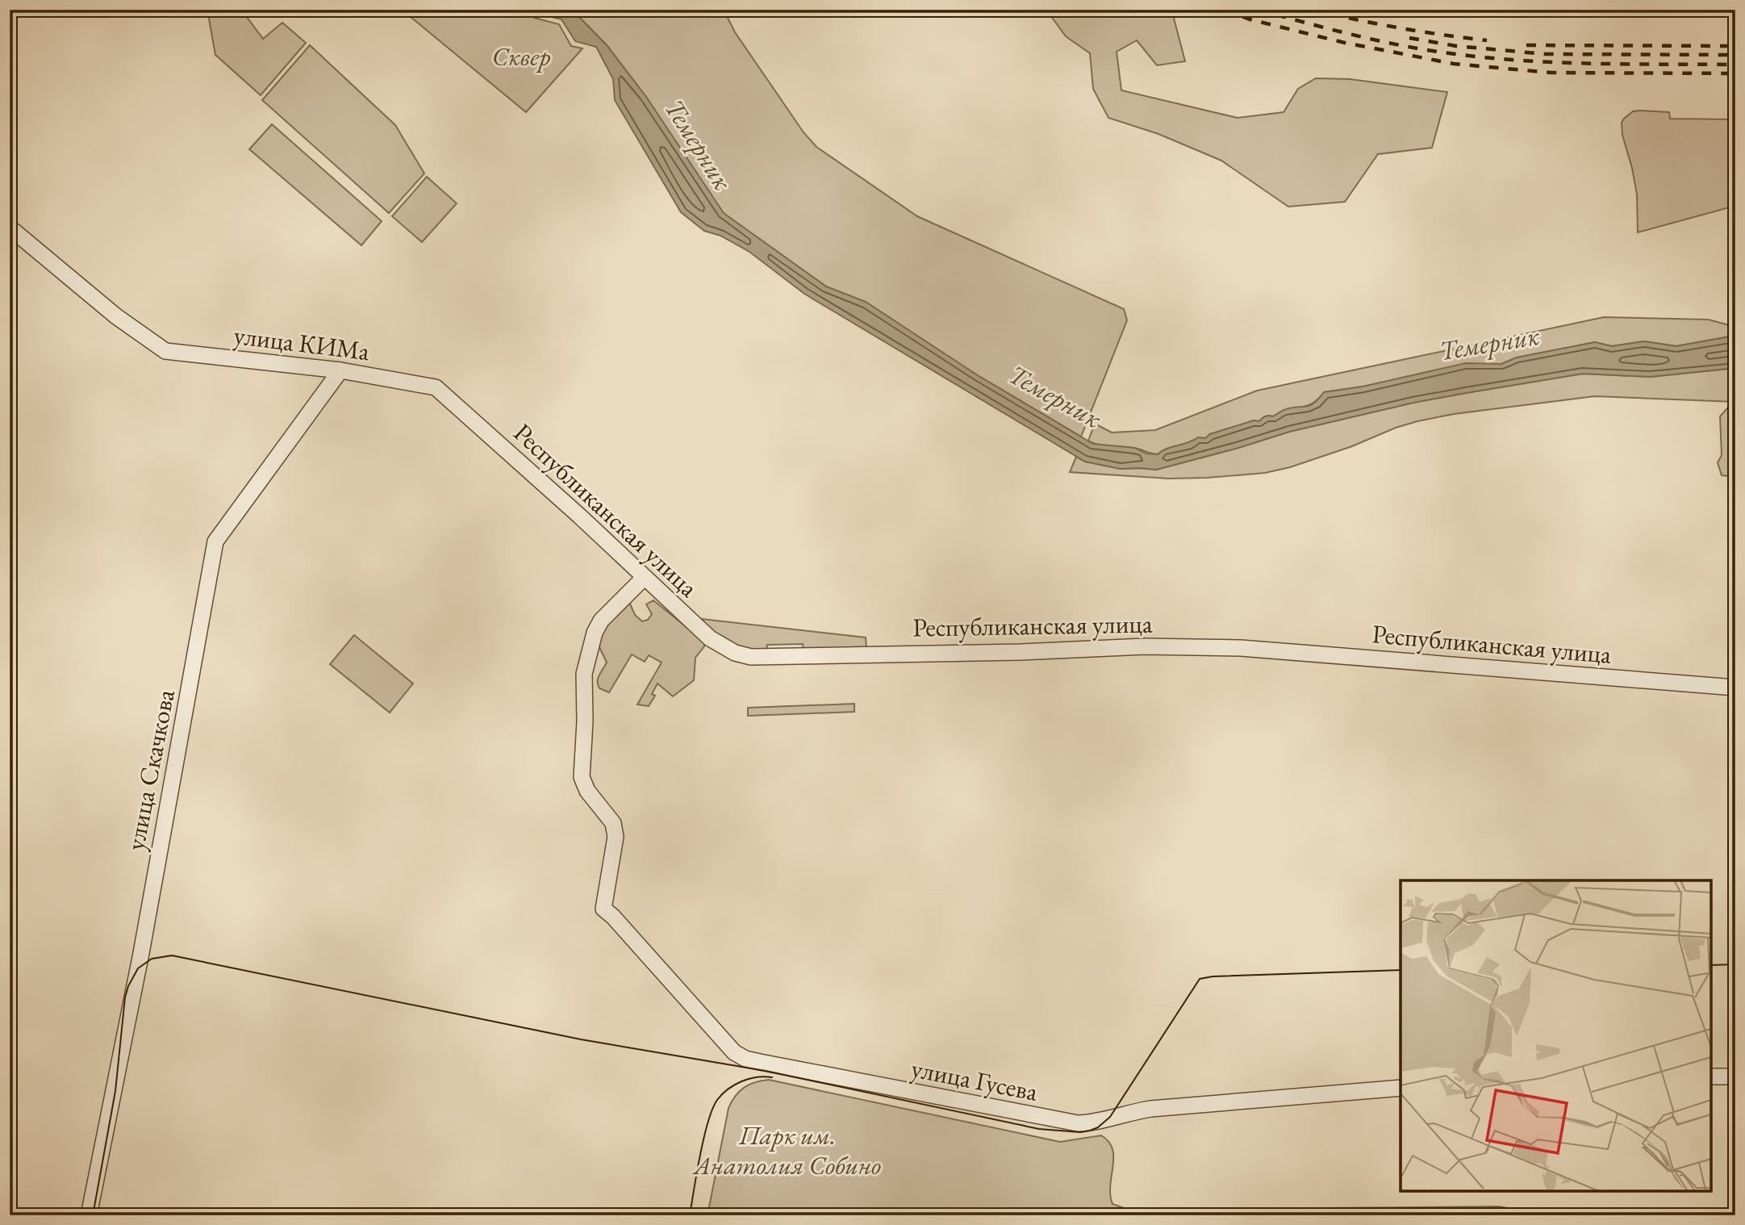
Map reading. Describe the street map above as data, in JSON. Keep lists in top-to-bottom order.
{
  "streets": {
    "street": [
      "улица КИМа",
      "Республиканская улица",
      "улица Скачкова",
      "улица Гусева"
    ]
  },
  "crossings": [
    ["улица КИМа", "Республиканская улица"],
    ["улица КИМа", "улица Скачкова"],
    ["Республиканская улица", "улица Гусева"]
  ],
  "water": ["Темерник"],
  "parks": ["Сквер", "Парк им. Анатолия Собино"]
}
